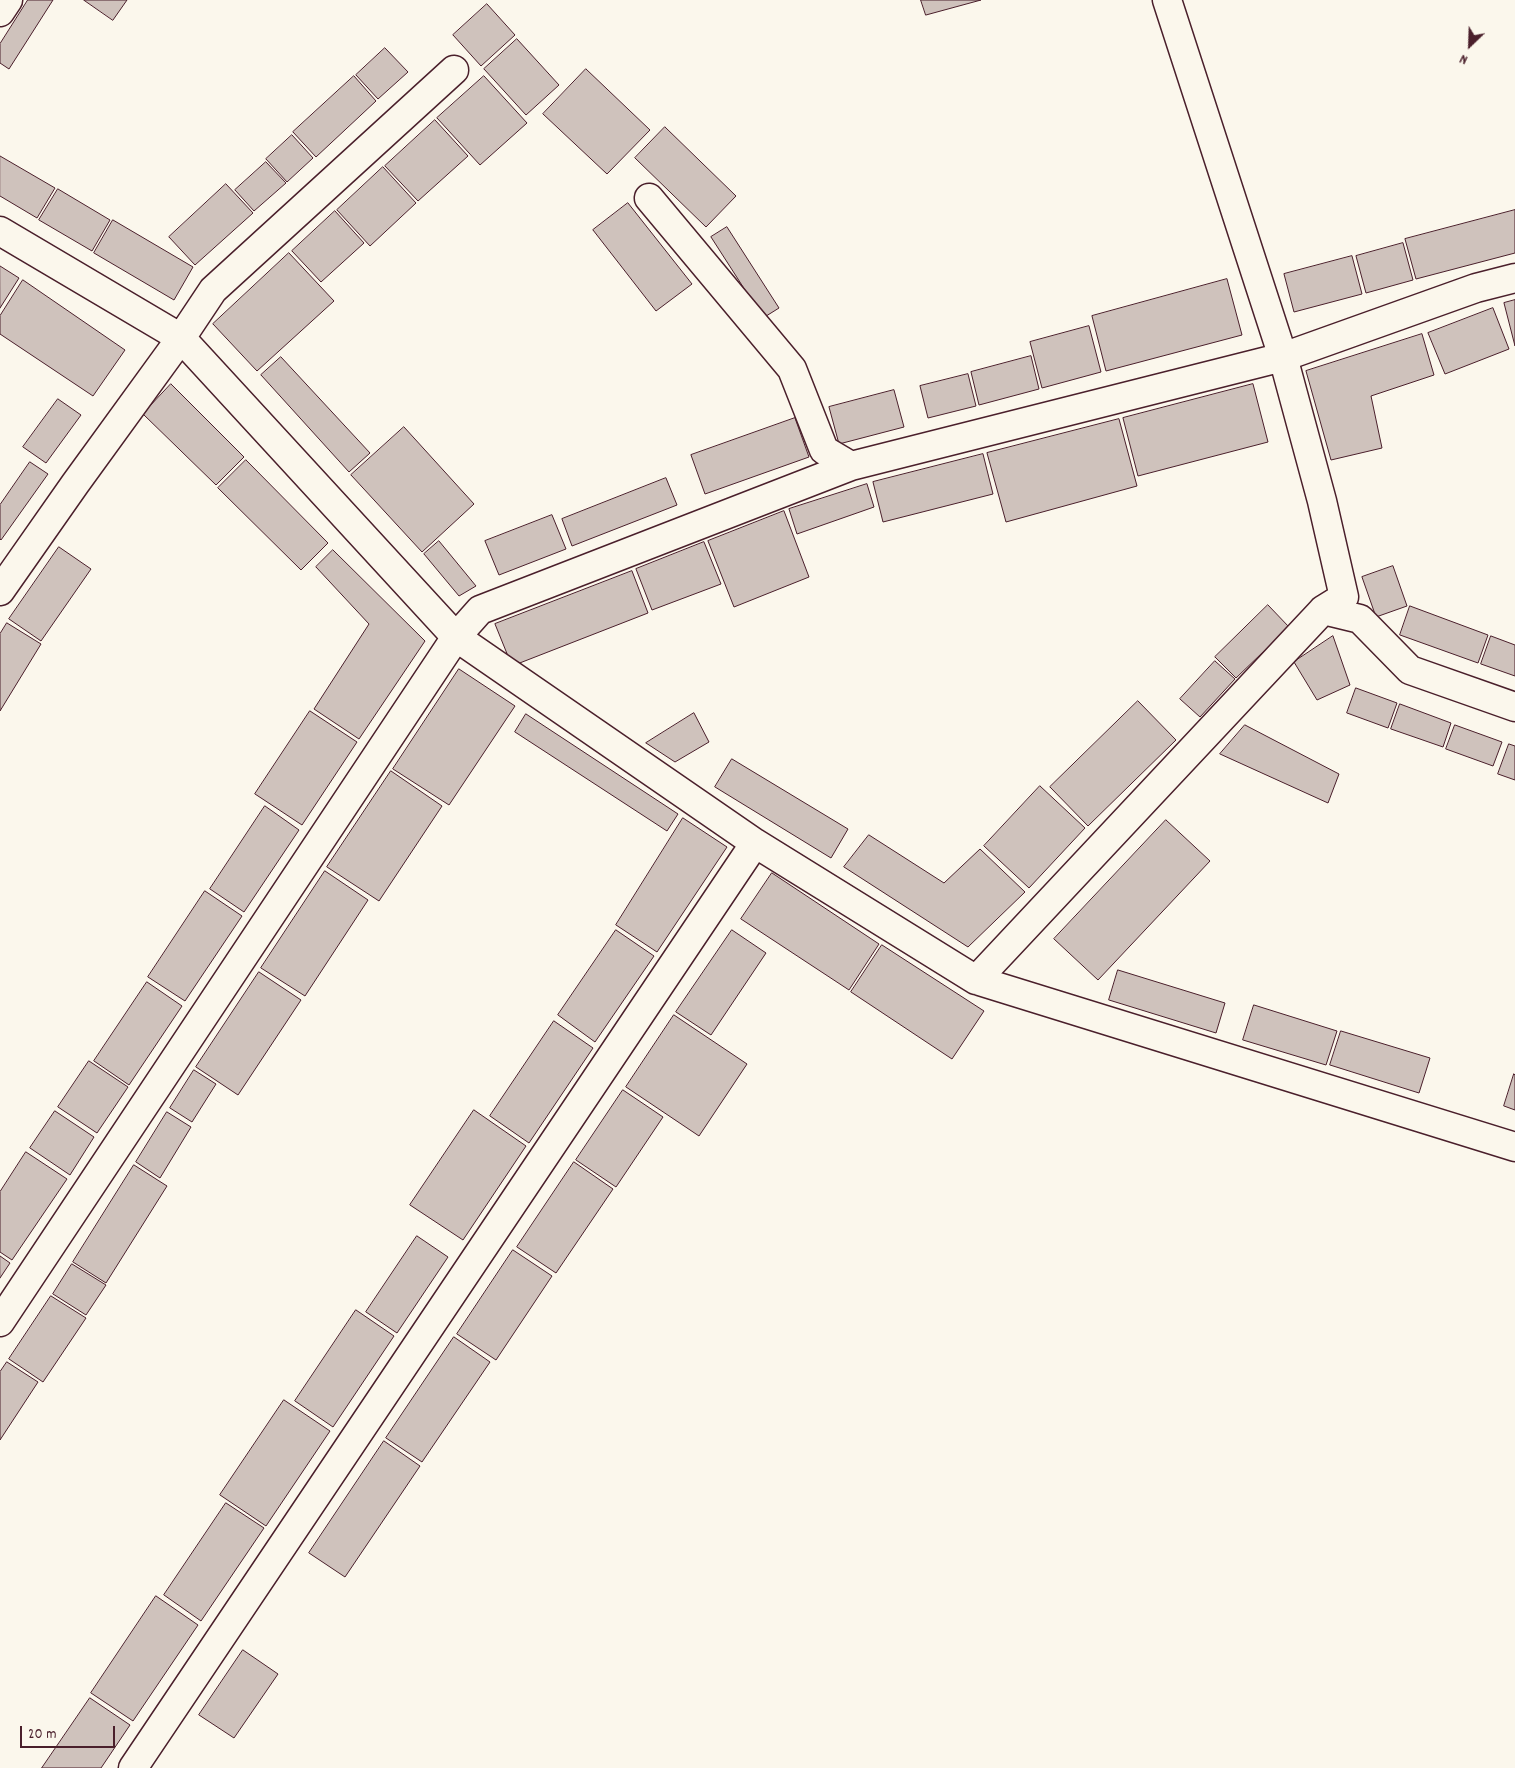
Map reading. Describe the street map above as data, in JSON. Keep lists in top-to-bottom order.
{
  "scale_bar": "20 m",
  "north": "bottom left"
}
